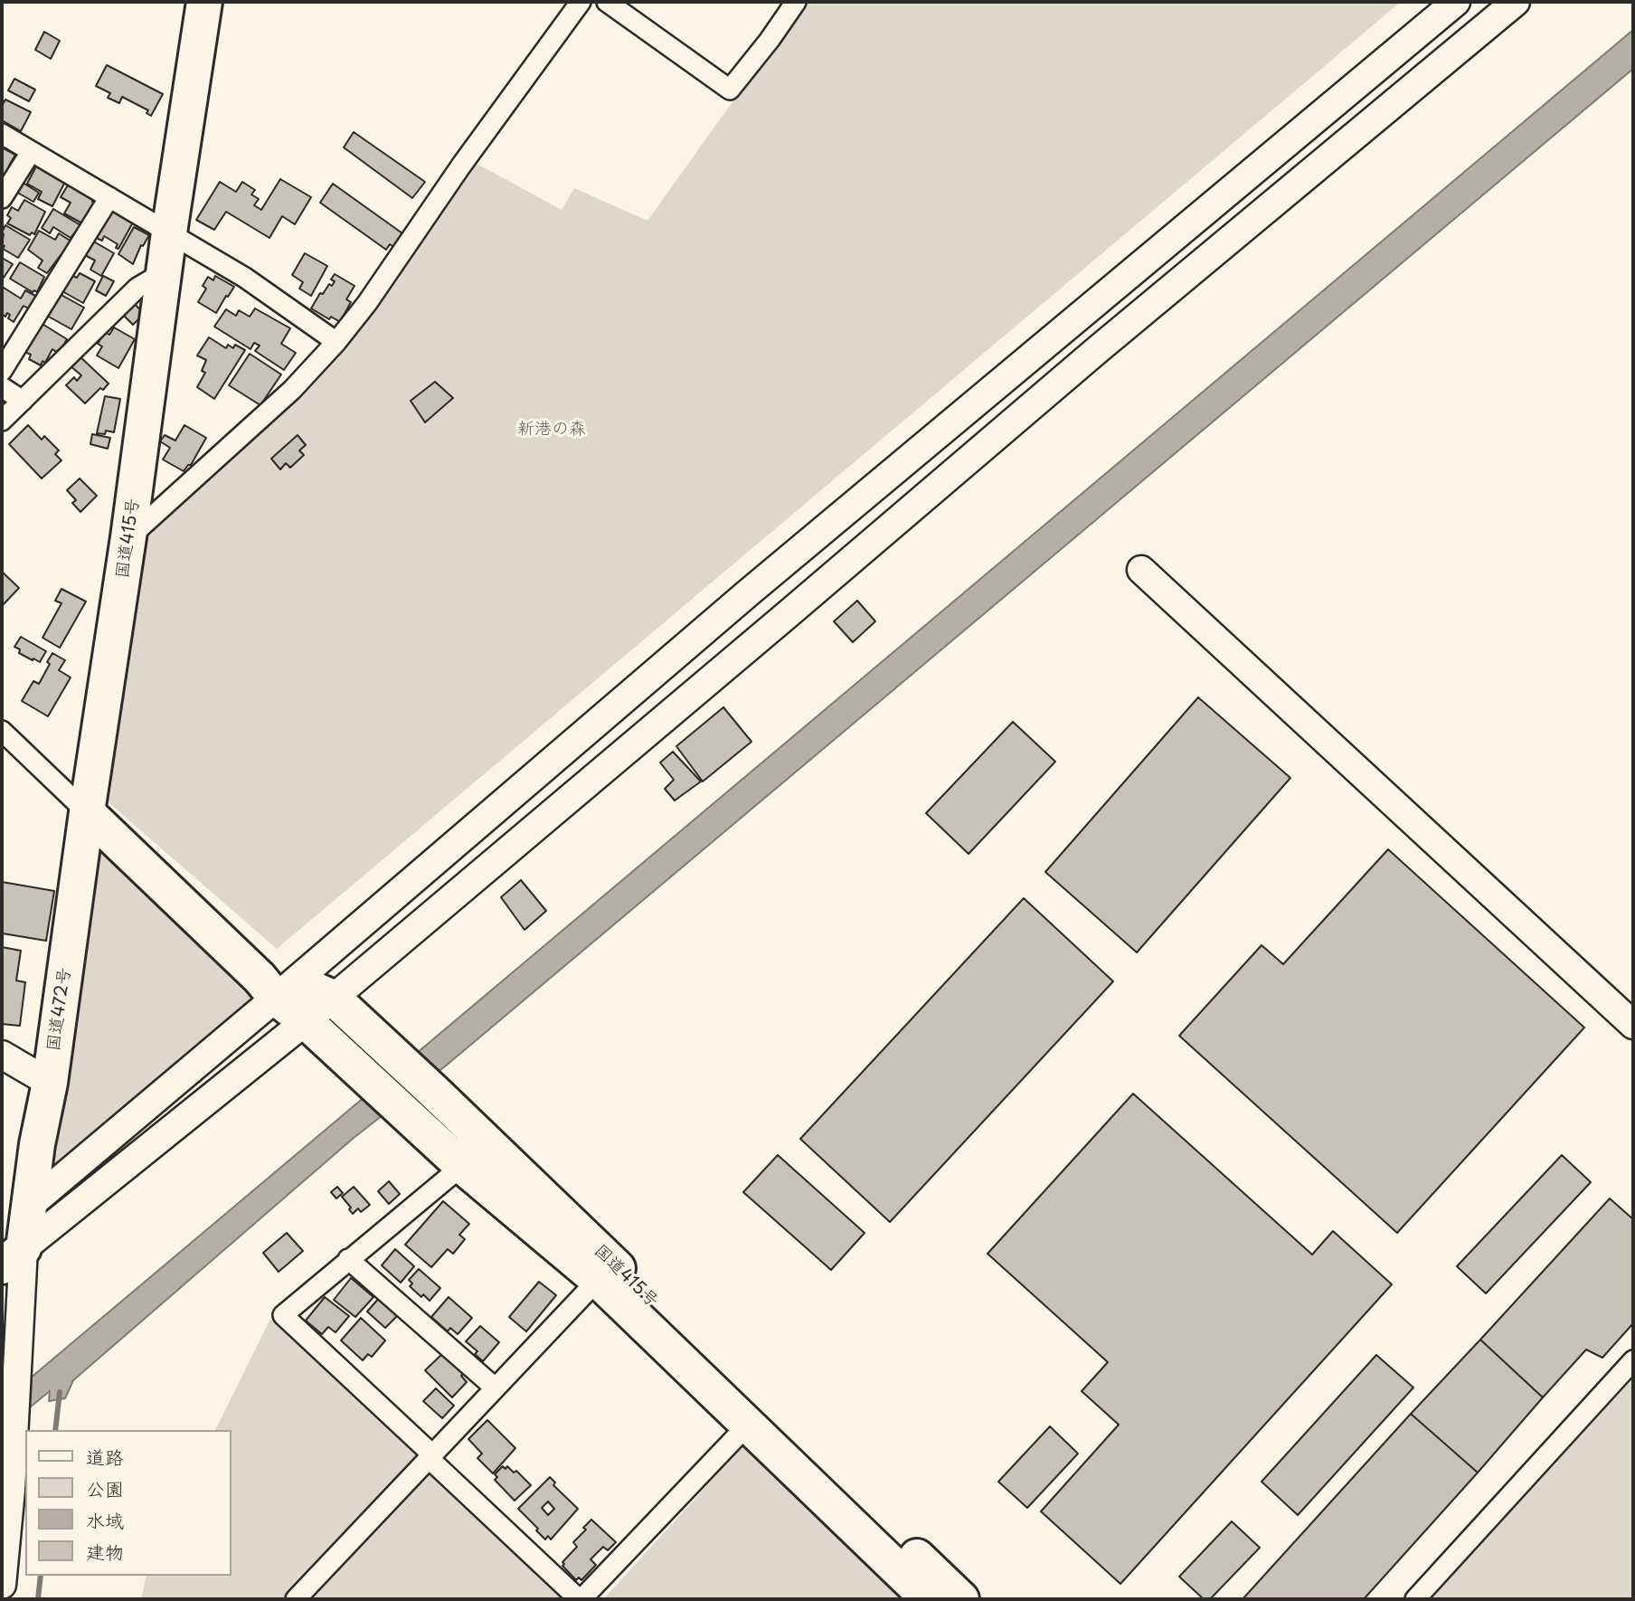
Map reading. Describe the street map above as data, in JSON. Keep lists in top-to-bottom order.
{
  "streets": {
    "highway": ["国道415号", "国道472号"]
  },
  "crossings": [
    ["国道415号", "国道472号"]
  ],
  "parks": ["新港の森"],
  "legend": [
    "道路",
    "公園",
    "水域",
    "建物"
  ]
}
